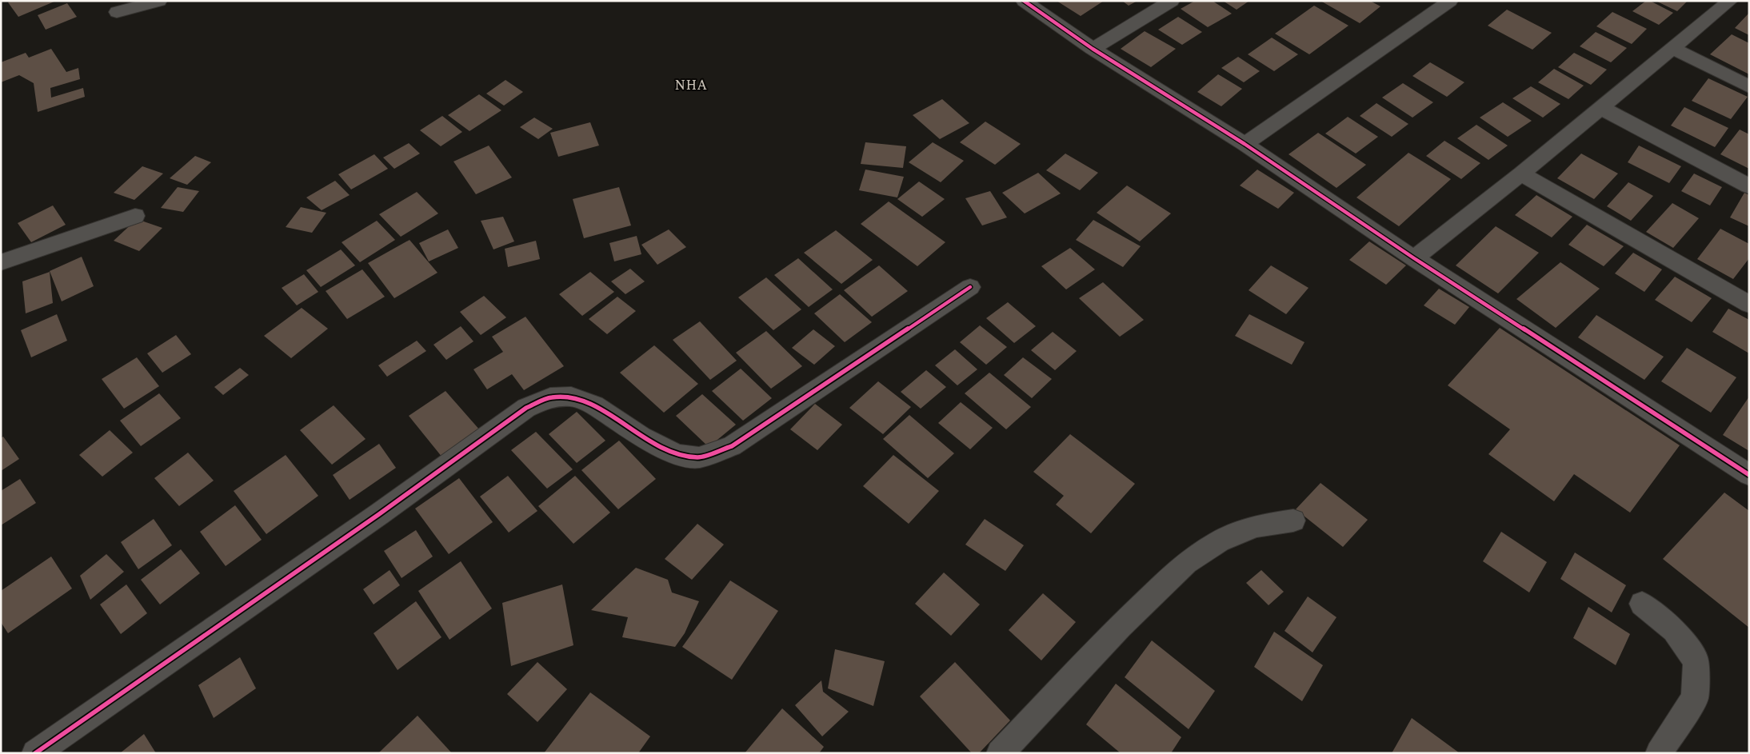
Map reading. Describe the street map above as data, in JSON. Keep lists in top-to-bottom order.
{
  "districts": ["NHA"]
}
